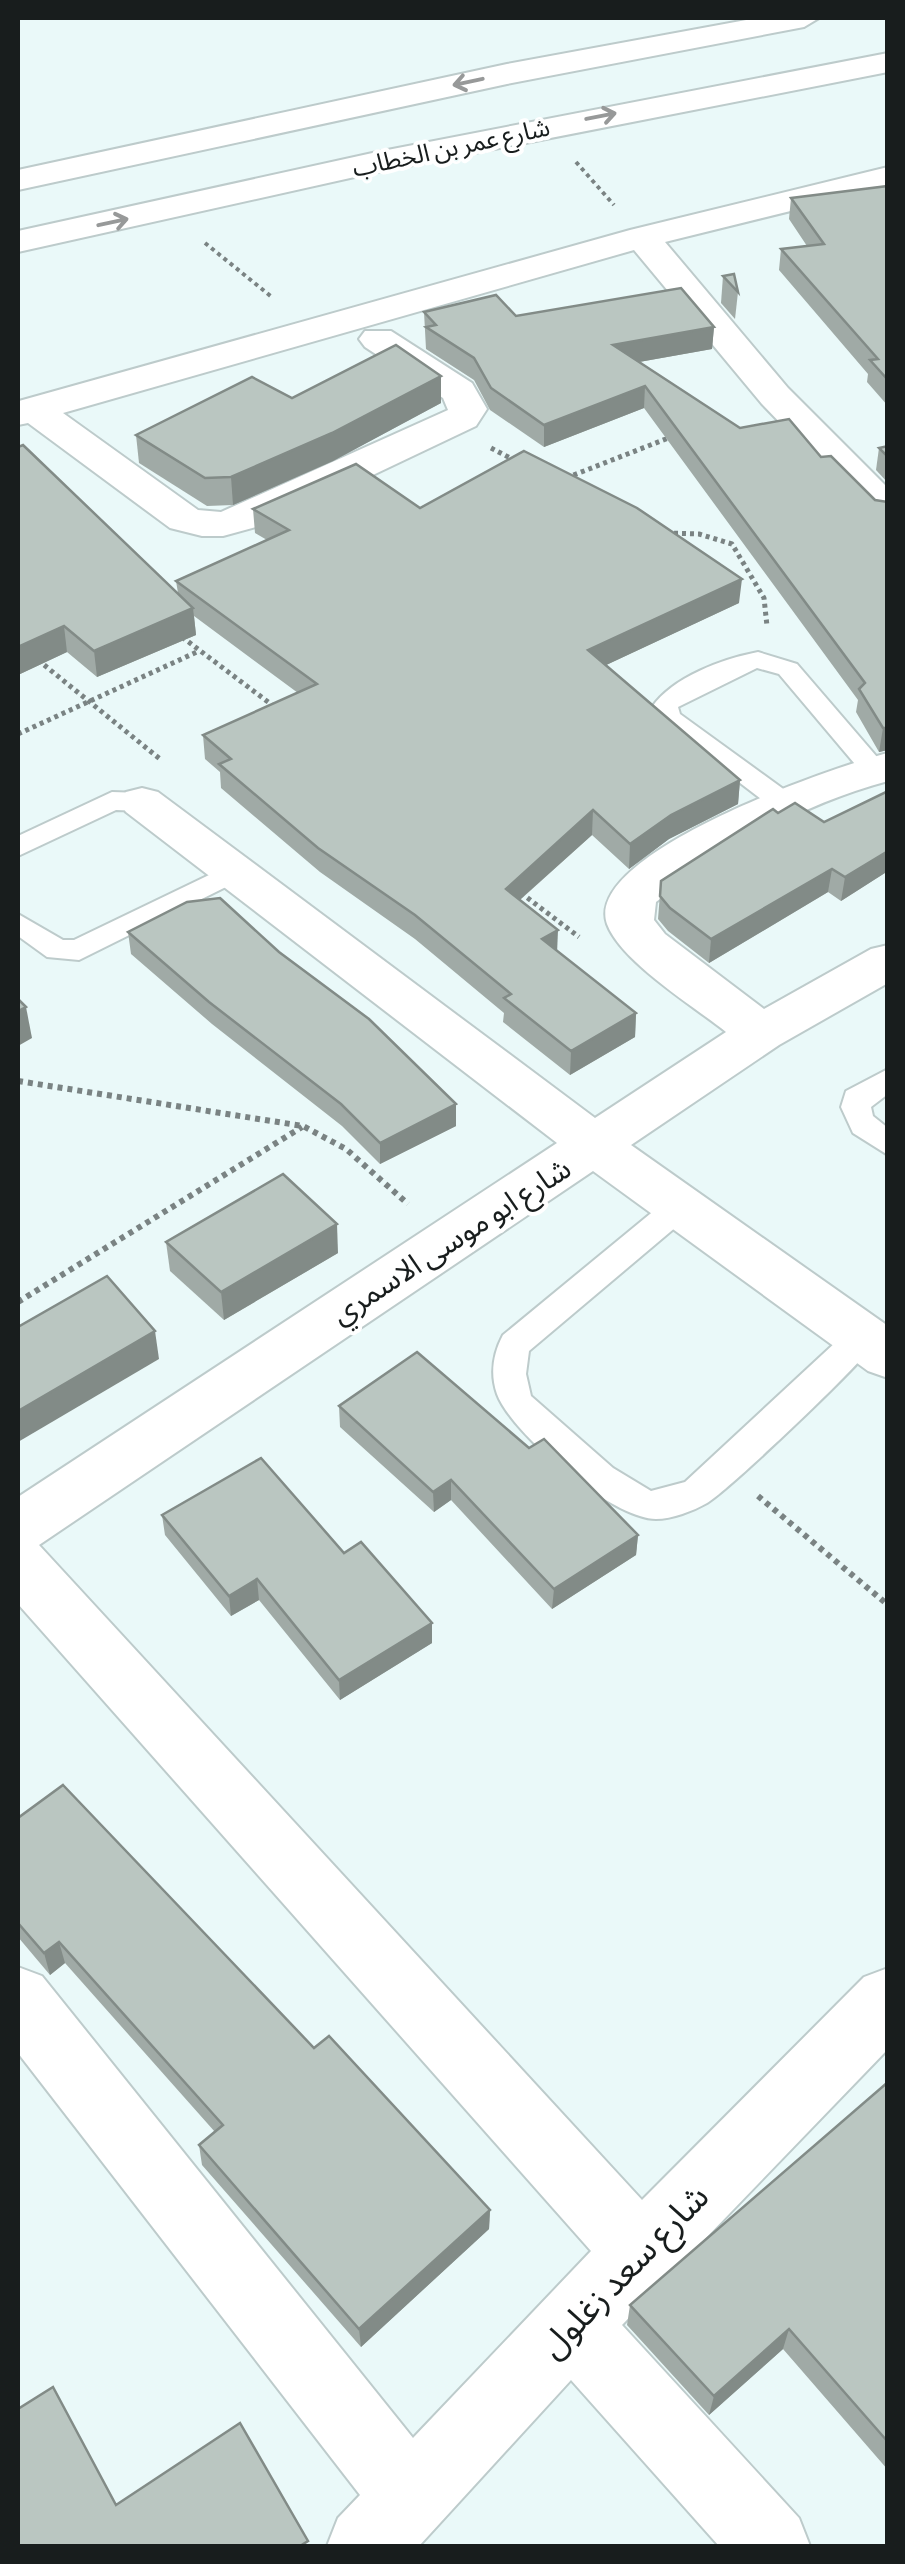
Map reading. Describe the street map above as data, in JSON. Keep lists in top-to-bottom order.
{
  "streets": {
    "street": ["شارع عمر بن الخطاب", "شارع ابو موسى الاسمري", "شارع سعد زغلول"]
  }
}
